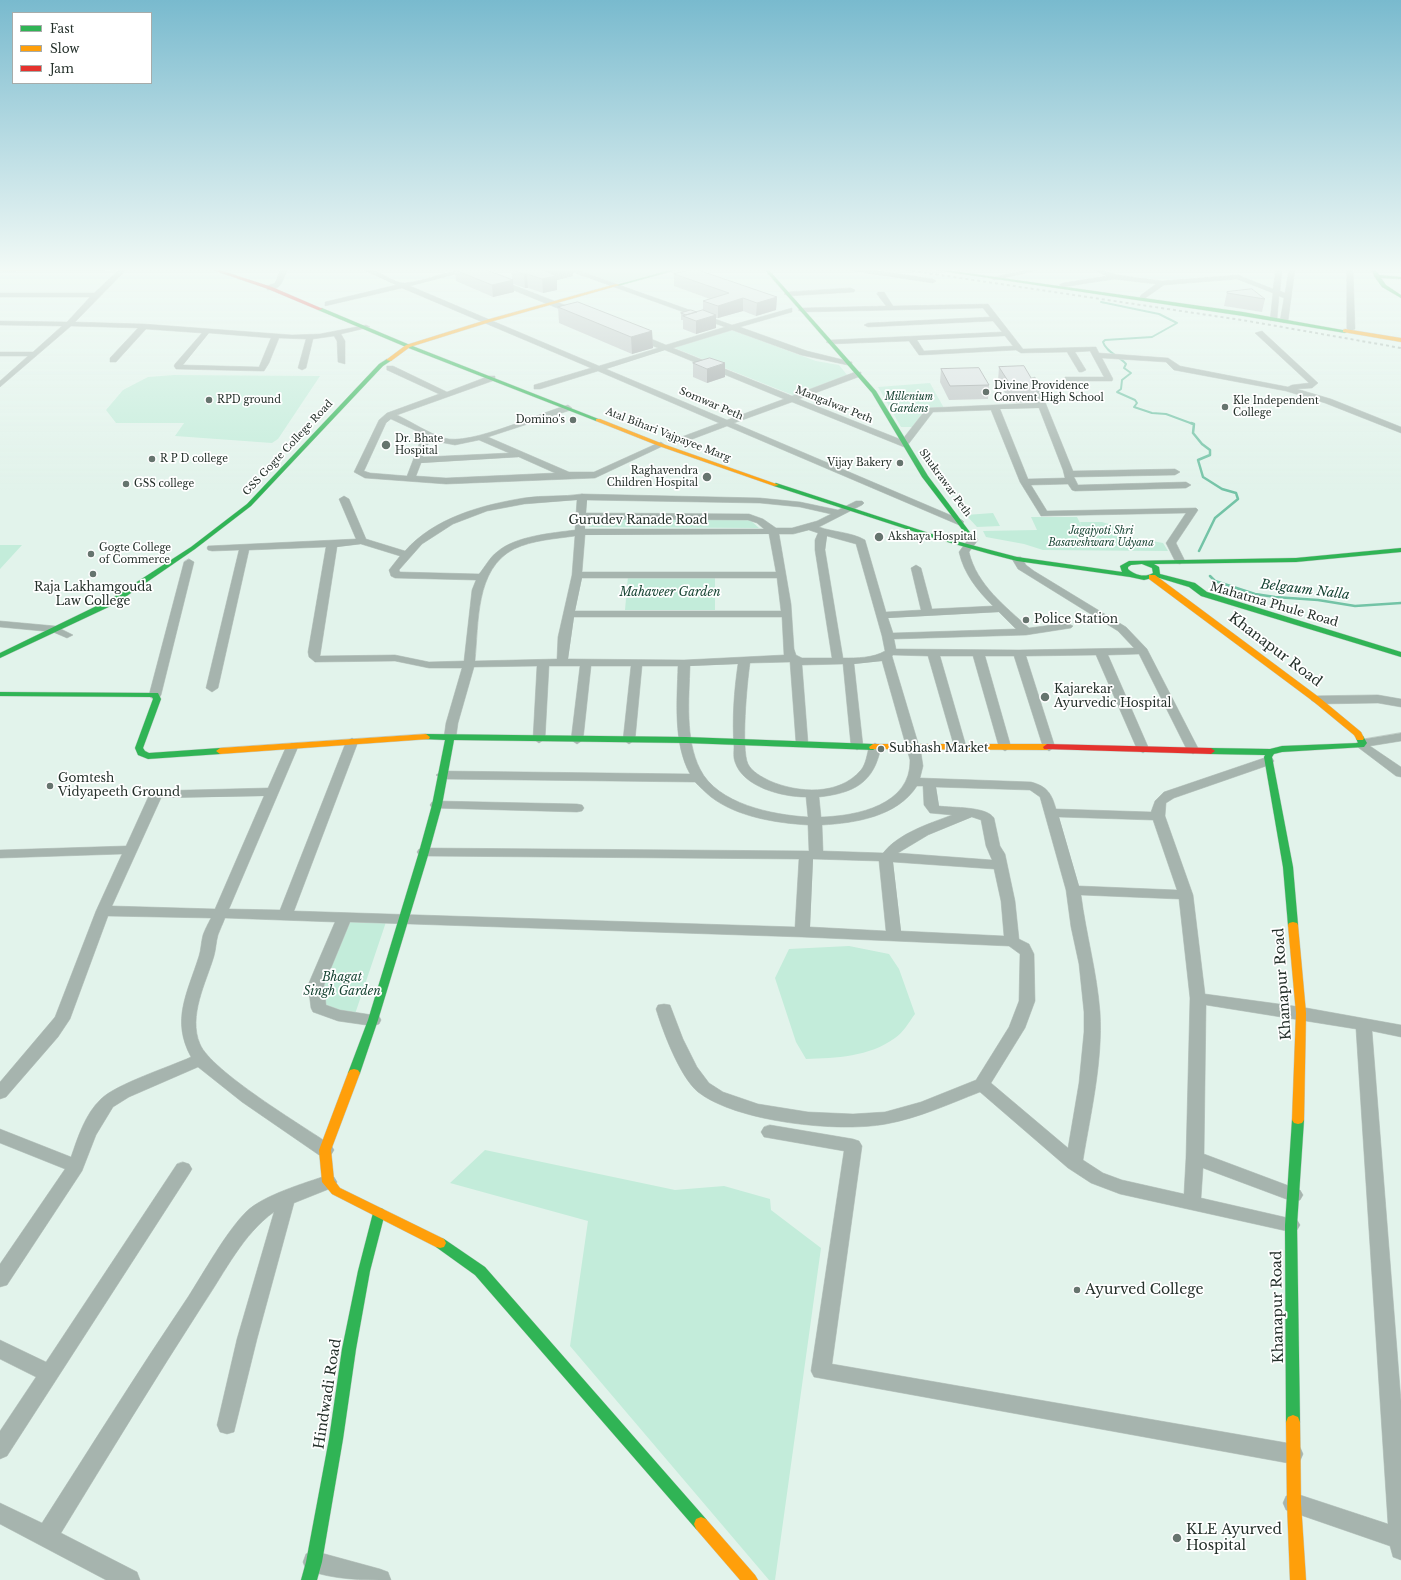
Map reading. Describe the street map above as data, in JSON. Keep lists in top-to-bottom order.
{
  "streets": {
    "main road": [
      "Atal Bihari Vajpayee Marg",
      "GSS Gogte College Road",
      "Shukrawar Peth",
      "Mahatma Phule Road",
      "Khanapur Road",
      "Hindwadi Road"
    ],
    "street": ["Somwar Peth", "Mangalwar Peth", "Gurudev Ranade Road"]
  },
  "crossings": [
    ["Somwar Peth", "Shukrawar Peth"],
    ["Mangalwar Peth", "Shukrawar Peth"],
    ["Atal Bihari Vajpayee Marg", "GSS Gogte College Road"],
    ["Atal Bihari Vajpayee Marg", "Shukrawar Peth"],
    ["Atal Bihari Vajpayee Marg", "Gurudev Ranade Road"],
    ["Atal Bihari Vajpayee Marg", "Khanapur Road"]
  ],
  "water": ["Belgaum Nalla"],
  "parks": [
    "Millenium Gardens",
    "Jagajyoti Shri Basaveshwara Udyana",
    "Mahaveer Garden",
    "Bhagat Singh Garden"
  ],
  "places": [
    "Divine Providence Convent High School",
    "RPD ground",
    "Kle Independent College",
    "Domino's",
    "Dr. Bhate Hospital",
    "R P D college",
    "Vijay Bakery",
    "Raghavendra Children Hospital",
    "GSS college",
    "Akshaya Hospital",
    "Gogte College of Commerce",
    "Raja Lakhamgouda Law College",
    "Police Station",
    "Kajarekar Ayurvedic Hospital",
    "Subhash Market",
    "Gomtesh Vidyapeeth Ground",
    "Ayurved College",
    "KLE Ayurved Hospital"
  ],
  "legend": ["Fast", "Slow", "Jam"]
}
